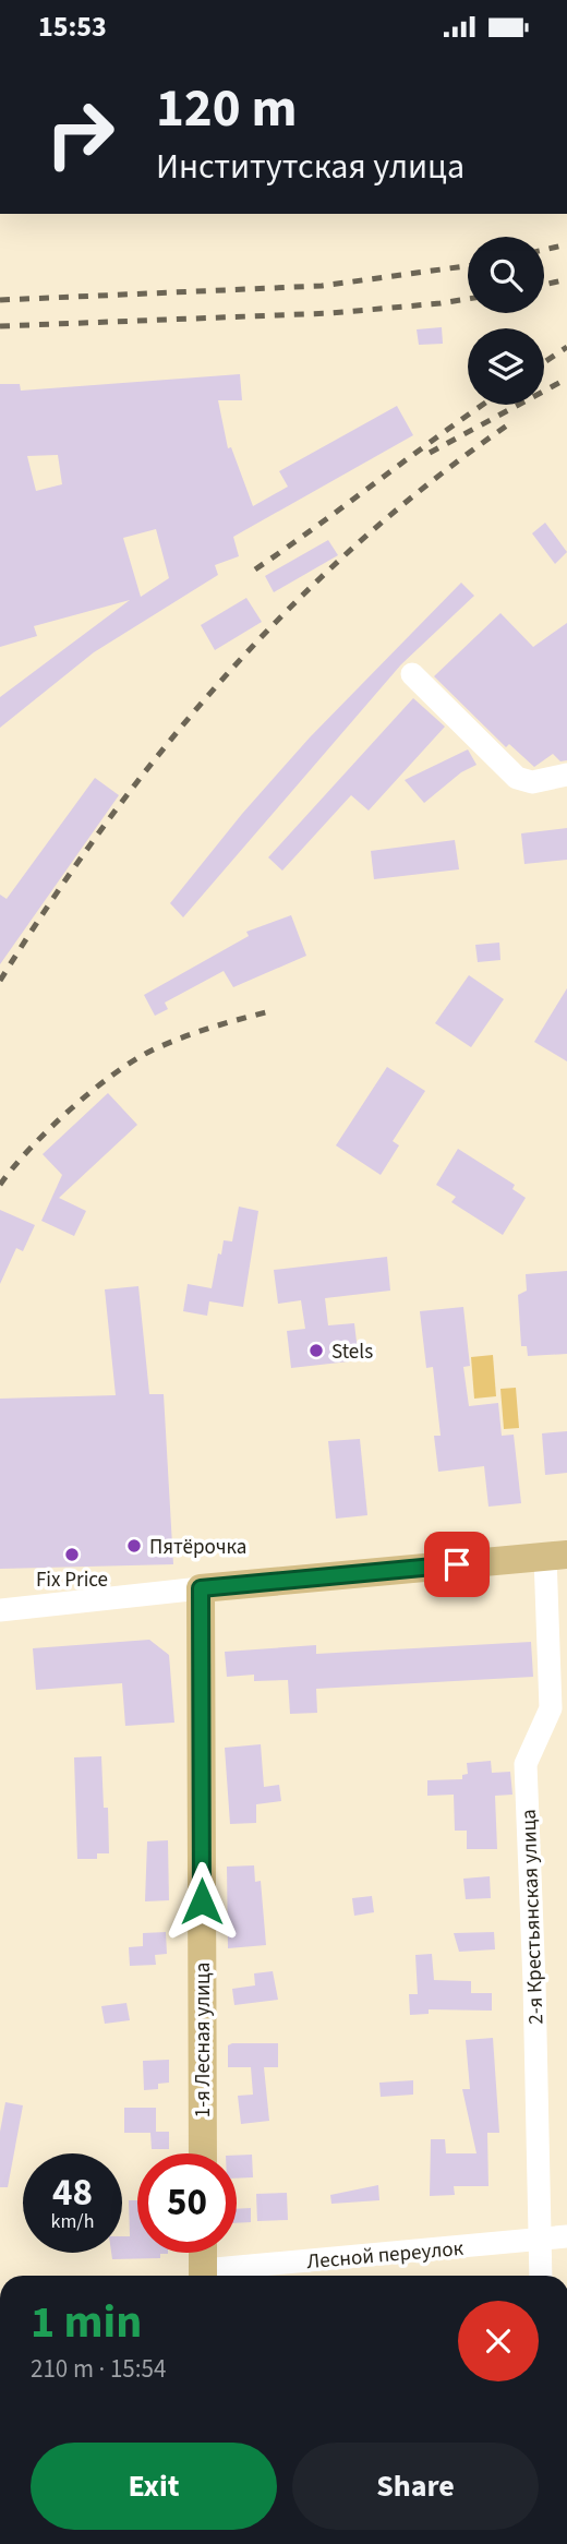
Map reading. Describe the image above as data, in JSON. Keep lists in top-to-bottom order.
{
  "streets": {
    "main road": ["1-я Лесная улица"],
    "street": ["2-я Крестьянская улица", "Лесной переулок"]
  },
  "crossings": [
    ["2-я Крестьянская улица", "Лесной переулок"]
  ],
  "places": ["Stels", "Пятёрочка", "Fix Price"],
  "page": {
    "status": "15:53",
    "turn": ["120 m", "Институтская улица"],
    "speed": "48 km/h",
    "limit": "50",
    "heading": ["1 min", "210 m · 15:54"],
    "buttons": ["Exit", "Share"]
  }
}
